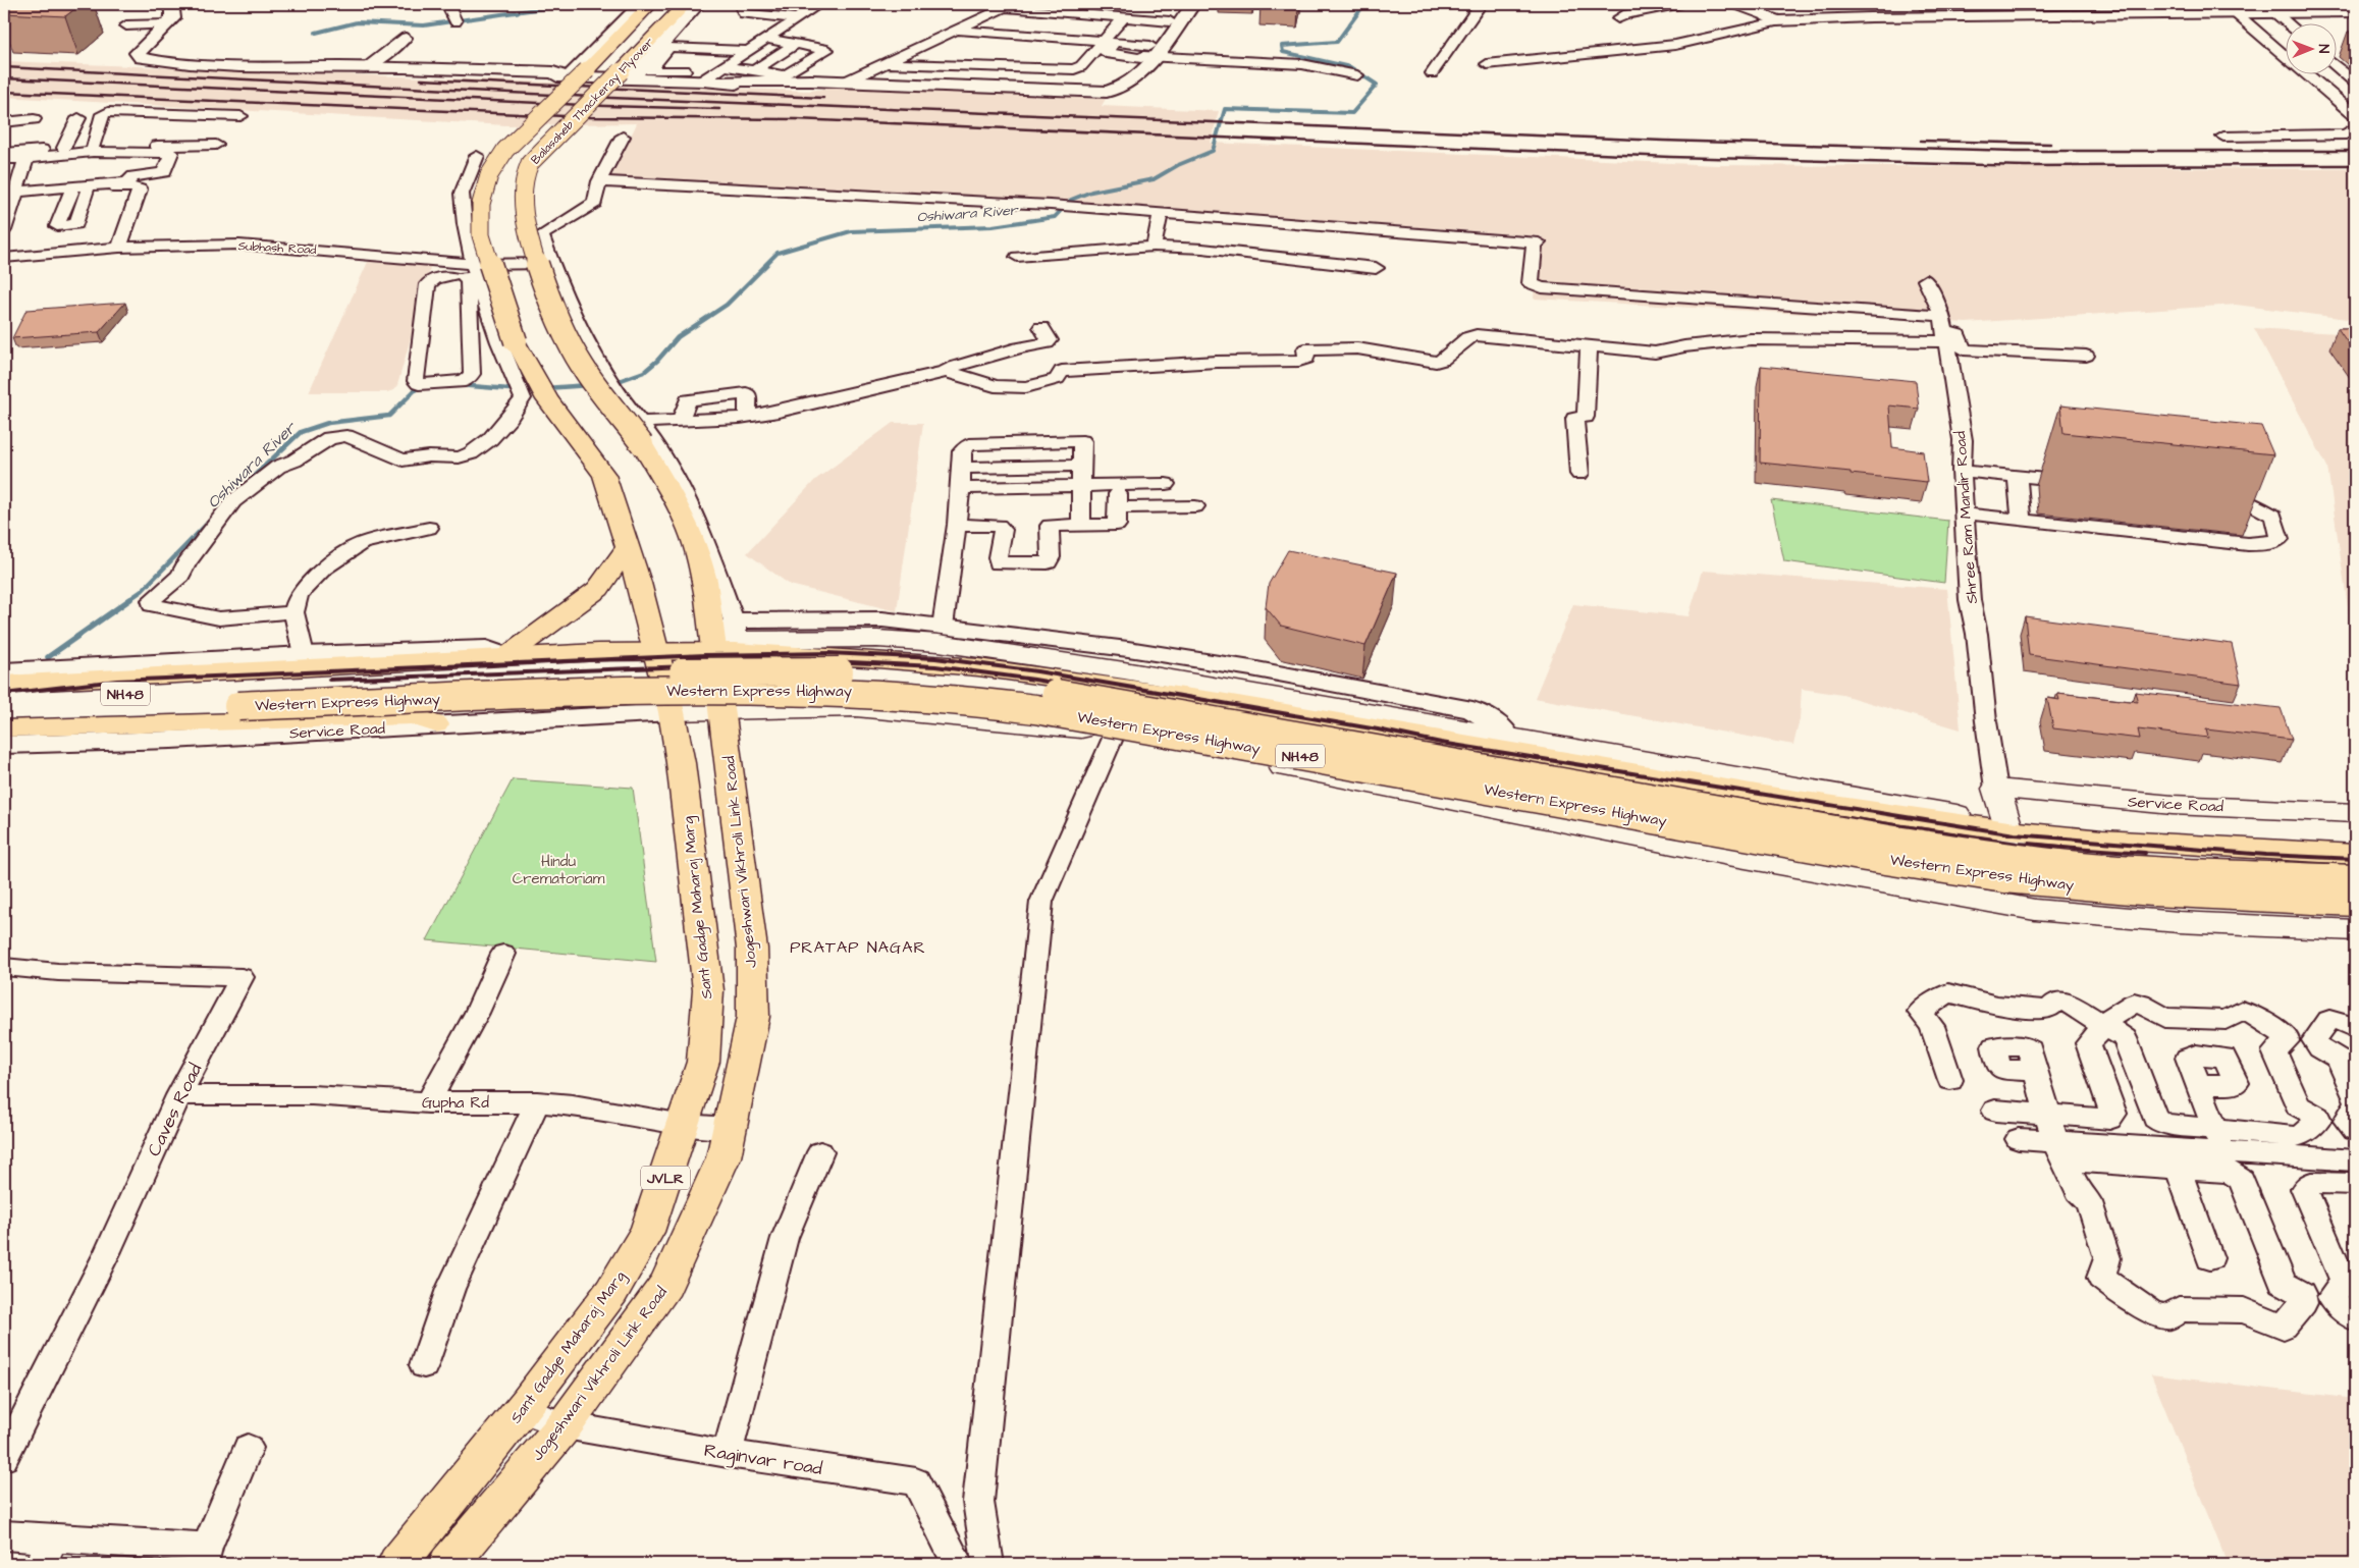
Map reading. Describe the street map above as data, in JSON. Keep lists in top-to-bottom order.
{
  "streets": {
    "main road": [
      "Balasaheb Thackeray Flyover",
      "Western Express Highway",
      "NH48",
      "Service Road",
      "Jogeshwari Vikhroli Link Road",
      "Sant Gadge Maharaj Marg",
      "JVLR"
    ],
    "street": [
      "Subhash Road",
      "Shree Ram Mandir Road",
      "Gupha Rd",
      "Caves Road",
      "Raginvar road"
    ]
  },
  "crossings": [
    ["Balasaheb Thackeray Flyover", "Jogeshwari Vikhroli Link Road"],
    ["Balasaheb Thackeray Flyover", "Sant Gadge Maharaj Marg"],
    ["Shree Ram Mandir Road", "Service Road"],
    ["Service Road", "Sant Gadge Maharaj Marg"],
    ["Jogeshwari Vikhroli Link Road", "Gupha Rd"],
    ["Jogeshwari Vikhroli Link Road", "Raginvar road"],
    ["Sant Gadge Maharaj Marg", "Gupha Rd"],
    ["Sant Gadge Maharaj Marg", "Raginvar road"],
    ["Gupha Rd", "Caves Road"]
  ],
  "districts": ["PRATAP NAGAR"],
  "water": ["Oshiwara River"],
  "parks": ["Hindu Crematoriam"],
  "north": "right"
}
